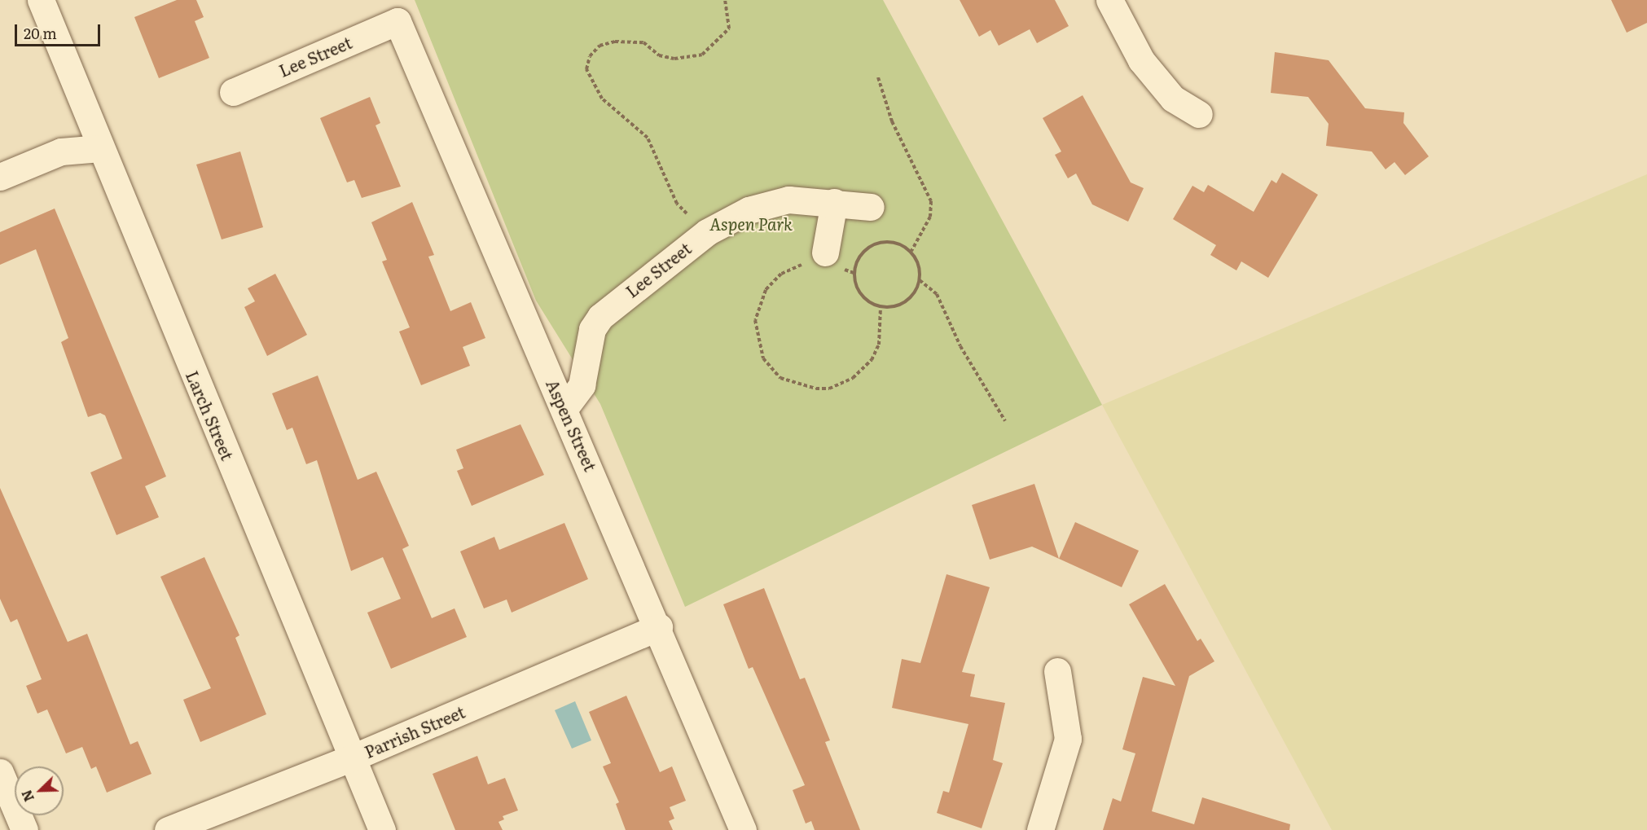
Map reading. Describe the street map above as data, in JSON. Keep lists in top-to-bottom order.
{
  "streets": {
    "street": [
      "Lee Street",
      "Larch Street",
      "Aspen Street",
      "Parrish Street"
    ]
  },
  "crossings": [
    ["Lee Street", "Aspen Street"],
    ["Larch Street", "Parrish Street"],
    ["Aspen Street", "Parrish Street"]
  ],
  "parks": ["Aspen Park"],
  "scale_bar": "20 m",
  "north": "bottom left"
}
